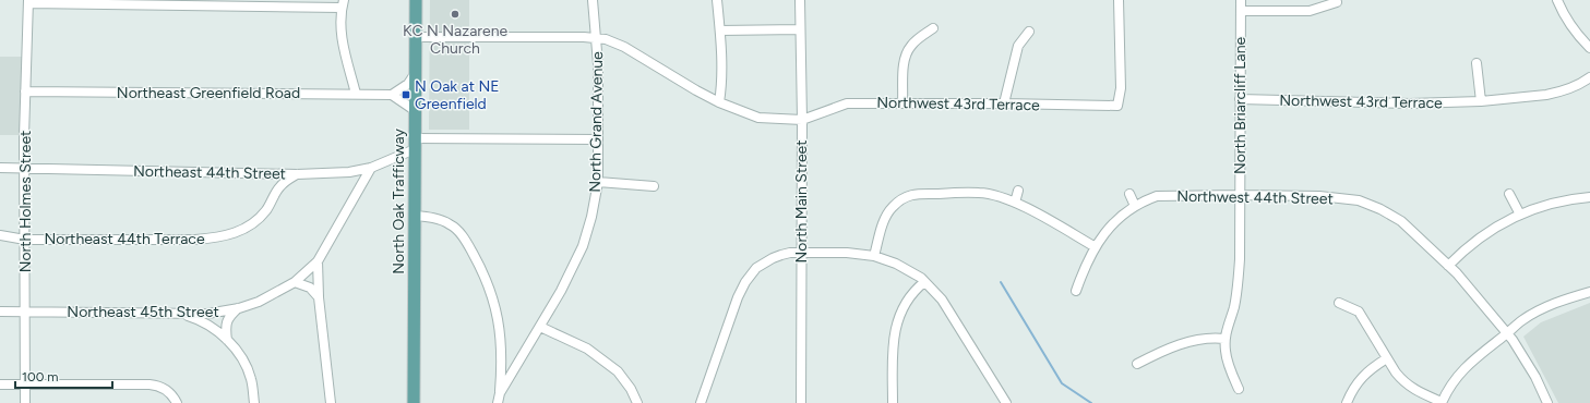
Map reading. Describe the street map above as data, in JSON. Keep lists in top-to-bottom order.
{
  "streets": {
    "main road": ["North Oak Trafficway"],
    "street": [
      "Northeast Greenfield Road",
      "Northwest 43rd Terrace",
      "North Briarcliff Lane",
      "North Grand Avenue",
      "Northeast 44th Street",
      "Northwest 44th Street",
      "North Holmes Street",
      "North Main Street",
      "Northeast 44th Terrace",
      "Northeast 45th Street"
    ]
  },
  "crossings": [
    ["Northeast Greenfield Road", "North Holmes Street"],
    ["Northwest 43rd Terrace", "North Briarcliff Lane"],
    ["Northwest 43rd Terrace", "North Main Street"],
    ["North Briarcliff Lane", "Northwest 44th Street"],
    ["North Grand Avenue", "Northeast 44th Street"],
    ["Northeast 44th Street", "North Holmes Street"],
    ["Northeast 44th Street", "North Oak Trafficway"],
    ["Northeast 44th Street", "Northeast 44th Terrace"],
    ["Northeast 44th Street", "Northeast 45th Street"],
    ["North Holmes Street", "Northeast 44th Terrace"],
    ["North Holmes Street", "Northeast 45th Street"]
  ],
  "places": {
    "other": ["KC N Nazarene Church"],
    "transit": ["N Oak at NE Greenfield"]
  },
  "scale_bar": "100 m"
}
